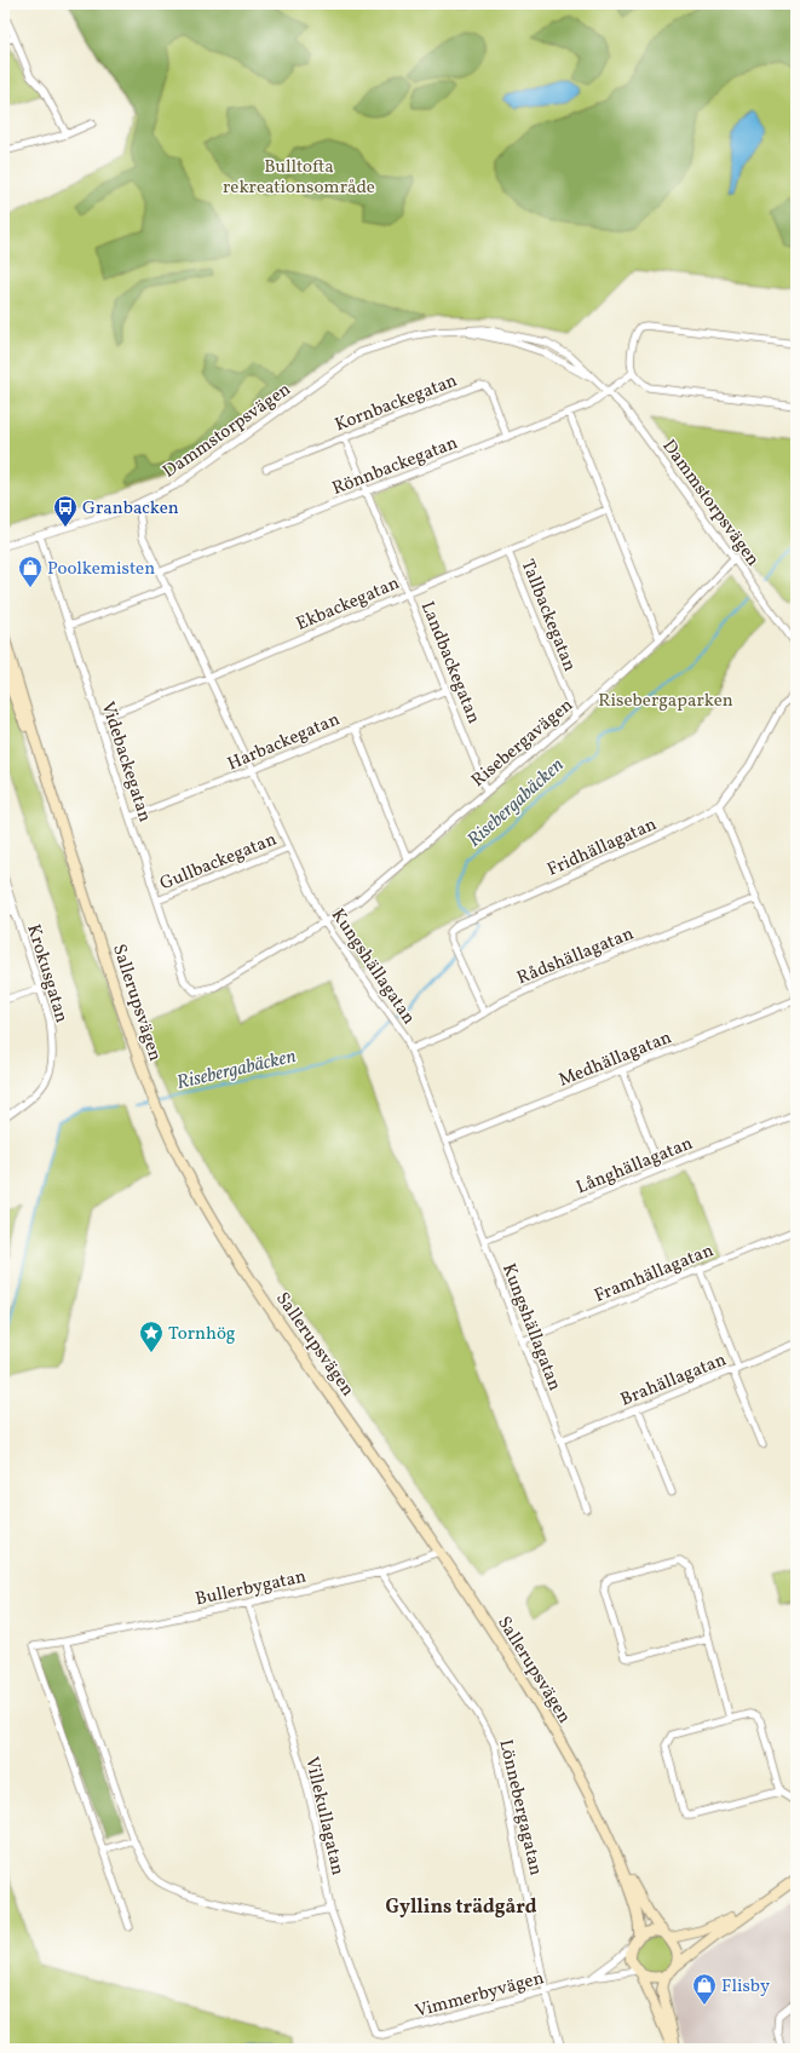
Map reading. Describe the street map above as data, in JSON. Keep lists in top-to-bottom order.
{
  "streets": {
    "main road": ["Sallerupsvägen"],
    "street": [
      "Kornbackegatan",
      "Dammstorpsvägen",
      "Rönnbackegatan",
      "Ekbackegatan",
      "Tallbackegatan",
      "Landbackegatan",
      "Harbackegatan",
      "Risebergavägen",
      "Videbackegatan",
      "Fridhällagatan",
      "Gullbackegatan",
      "Rådshällagatan",
      "Kungshällagatan",
      "Krokusgatan",
      "Medhällagatan",
      "Långhällagatan",
      "Framhällagatan",
      "Brahällagatan",
      "Bullerbygatan",
      "Lönnebergagatan",
      "Villekullagatan",
      "Vimmerbyvägen"
    ]
  },
  "crossings": [
    ["Kornbackegatan", "Rönnbackegatan"],
    ["Kornbackegatan", "Landbackegatan"],
    ["Dammstorpsvägen", "Rönnbackegatan"],
    ["Dammstorpsvägen", "Risebergavägen"],
    ["Dammstorpsvägen", "Videbackegatan"],
    ["Dammstorpsvägen", "Kungshällagatan"],
    ["Rönnbackegatan", "Landbackegatan"],
    ["Rönnbackegatan", "Kungshällagatan"],
    ["Ekbackegatan", "Tallbackegatan"],
    ["Ekbackegatan", "Landbackegatan"],
    ["Ekbackegatan", "Videbackegatan"],
    ["Ekbackegatan", "Kungshällagatan"],
    ["Tallbackegatan", "Risebergavägen"],
    ["Landbackegatan", "Harbackegatan"],
    ["Landbackegatan", "Risebergavägen"],
    ["Harbackegatan", "Videbackegatan"],
    ["Harbackegatan", "Kungshällagatan"],
    ["Risebergavägen", "Videbackegatan"],
    ["Risebergavägen", "Kungshällagatan"],
    ["Videbackegatan", "Gullbackegatan"],
    ["Fridhällagatan", "Rådshällagatan"],
    ["Gullbackegatan", "Kungshällagatan"],
    ["Rådshällagatan", "Kungshällagatan"],
    ["Kungshällagatan", "Medhällagatan"],
    ["Kungshällagatan", "Långhällagatan"],
    ["Kungshällagatan", "Framhällagatan"],
    ["Kungshällagatan", "Brahällagatan"],
    ["Sallerupsvägen", "Bullerbygatan"],
    ["Sallerupsvägen", "Vimmerbyvägen"],
    ["Bullerbygatan", "Lönnebergagatan"],
    ["Bullerbygatan", "Villekullagatan"],
    ["Lönnebergagatan", "Vimmerbyvägen"],
    ["Villekullagatan", "Vimmerbyvägen"]
  ],
  "districts": ["Gyllins trädgård"],
  "water": ["Risebergabäcken"],
  "parks": ["Bulltofta rekreationsområde", "Risebergaparken"],
  "places": {
    "bus stop": ["Granbacken"],
    "shop": ["Poolkemisten", "Flisby"],
    "place": ["Tornhög"]
  }
}
